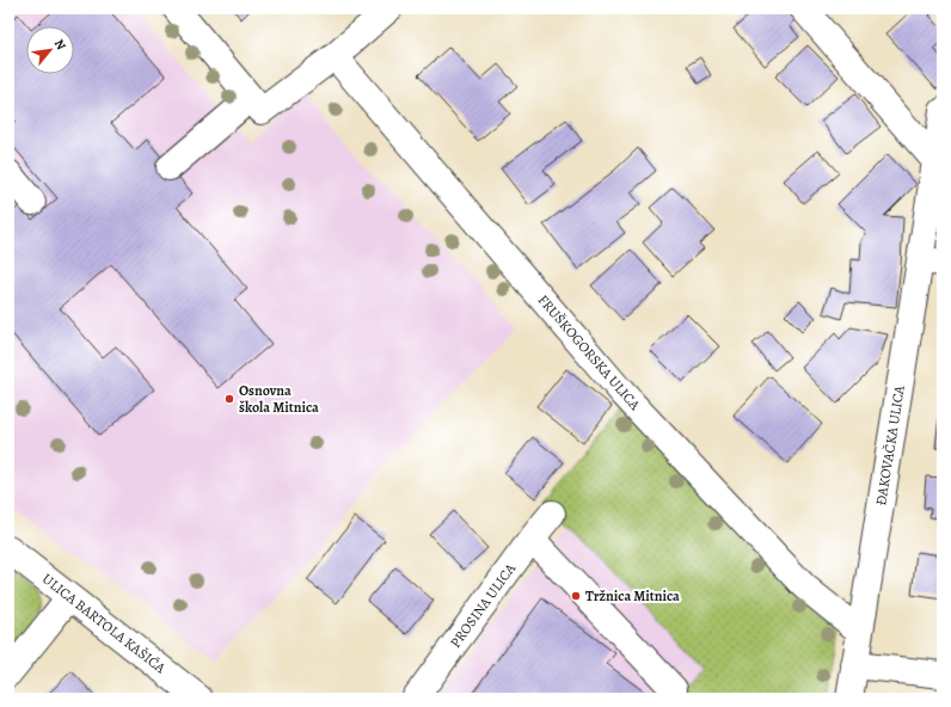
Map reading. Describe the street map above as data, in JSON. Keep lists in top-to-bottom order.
{
  "streets": {
    "street": [
      "FRUŠKOGORSKA ULICA",
      "ĐAKOVAČKA ULICA",
      "PROSINA ULICA",
      "ULICA BARTOLA KAŠIĆA"
    ]
  },
  "crossings": [
    ["FRUŠKOGORSKA ULICA", "ĐAKOVAČKA ULICA"]
  ],
  "places": ["Osnovna škola Mitnica", "Tržnica Mitnica"],
  "north": "top right"
}
